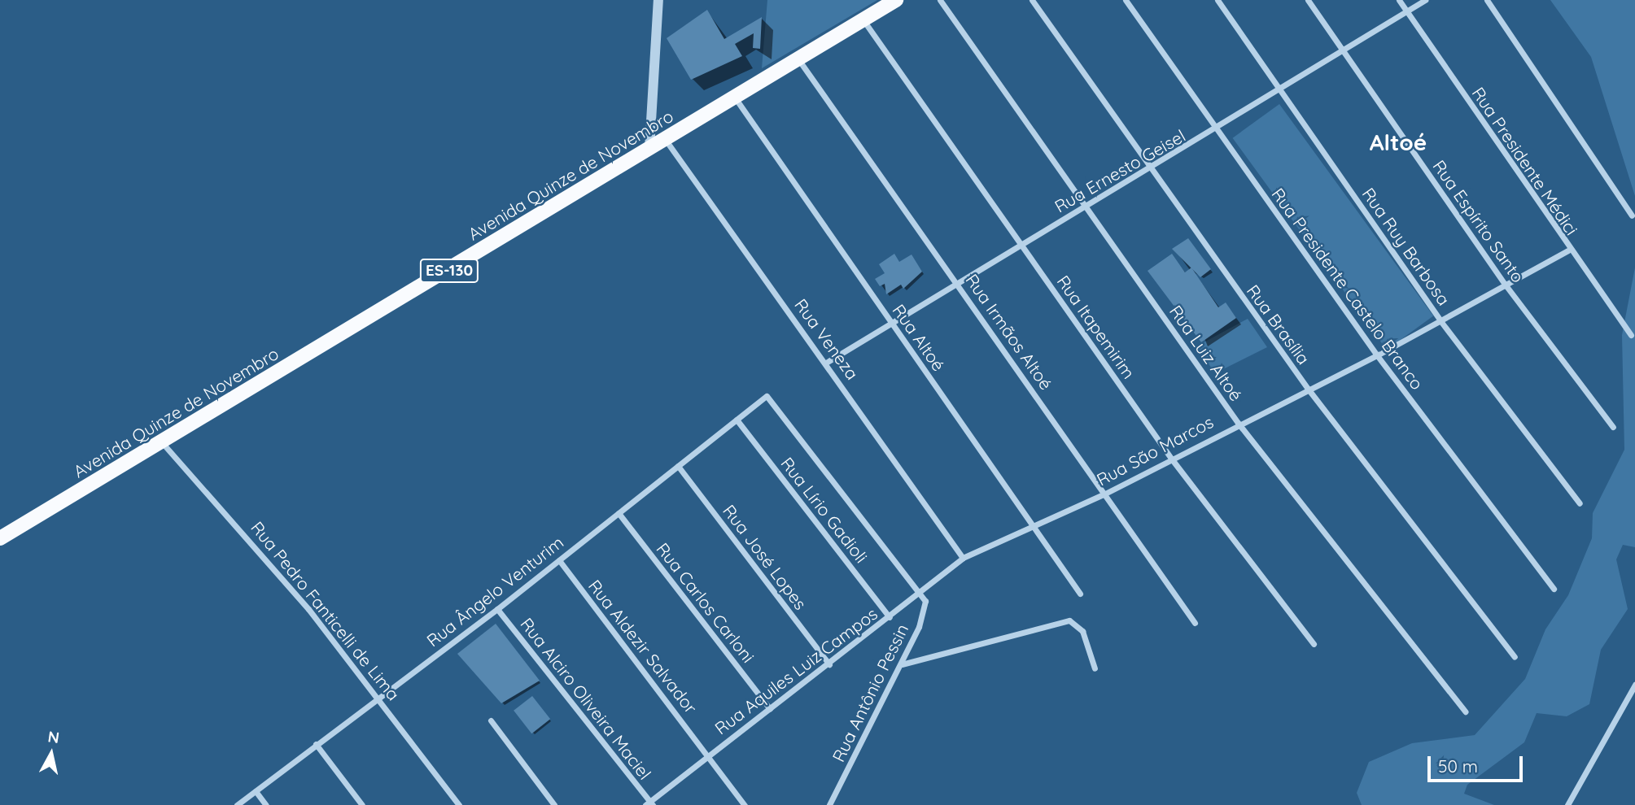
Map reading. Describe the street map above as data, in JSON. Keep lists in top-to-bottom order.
{
  "streets": {
    "main road": ["Avenida Quinze de Novembro", "ES-130"],
    "street": [
      "Rua Presidente Médici",
      "Rua Ernesto Geisel",
      "Rua Espírito Santo",
      "Rua Ruy Barbosa",
      "Rua Presidente Castelo Branco",
      "Rua Brasília",
      "Rua Itapemirim",
      "Rua Irmãos Altoé",
      "Rua Altoé",
      "Rua Veneza",
      "Rua Luiz Altoé",
      "Rua São Marcos",
      "Rua Lírio Gadioli",
      "Rua José Lopes",
      "Rua Ângelo Venturim",
      "Rua Carlos Carloni",
      "Rua Pedro Fanticelli de Lima",
      "Rua Aldezir Salvador",
      "Rua Aquiles Luiz Campos",
      "Rua Antônio Pessin",
      "Rua Alciro Oliveira Maciel"
    ]
  },
  "crossings": [
    ["Rua Presidente Médici", "Rua Ernesto Geisel"],
    ["Rua Presidente Médici", "Rua São Marcos"],
    ["Rua Ernesto Geisel", "Rua Espírito Santo"],
    ["Rua Ernesto Geisel", "Rua Ruy Barbosa"],
    ["Rua Ernesto Geisel", "Rua Presidente Castelo Branco"],
    ["Rua Ernesto Geisel", "Rua Brasília"],
    ["Rua Ernesto Geisel", "Rua Itapemirim"],
    ["Rua Ernesto Geisel", "Rua Irmãos Altoé"],
    ["Rua Ernesto Geisel", "Rua Altoé"],
    ["Rua Ernesto Geisel", "Rua Veneza"],
    ["Rua Ernesto Geisel", "Rua Luiz Altoé"],
    ["Avenida Quinze de Novembro", "Rua Itapemirim"],
    ["Avenida Quinze de Novembro", "Rua Irmãos Altoé"],
    ["Avenida Quinze de Novembro", "Rua Altoé"],
    ["Avenida Quinze de Novembro", "Rua Veneza"],
    ["Avenida Quinze de Novembro", "Rua Pedro Fanticelli de Lima"],
    ["Rua Espírito Santo", "Rua São Marcos"],
    ["Rua Ruy Barbosa", "Rua São Marcos"],
    ["Rua Presidente Castelo Branco", "Rua São Marcos"],
    ["Rua Brasília", "Rua São Marcos"],
    ["Rua Itapemirim", "Rua São Marcos"],
    ["Rua Irmãos Altoé", "Rua São Marcos"],
    ["Rua Altoé", "Rua São Marcos"],
    ["Rua Veneza", "Rua São Marcos"],
    ["Rua Veneza", "Rua Aquiles Luiz Campos"],
    ["Rua Luiz Altoé", "Rua São Marcos"],
    ["Rua São Marcos", "Rua Aquiles Luiz Campos"],
    ["Rua Lírio Gadioli", "Rua Ângelo Venturim"],
    ["Rua Lírio Gadioli", "Rua Aquiles Luiz Campos"],
    ["Rua José Lopes", "Rua Ângelo Venturim"],
    ["Rua José Lopes", "Rua Aquiles Luiz Campos"],
    ["Rua Ângelo Venturim", "Rua Carlos Carloni"],
    ["Rua Ângelo Venturim", "Rua Pedro Fanticelli de Lima"],
    ["Rua Ângelo Venturim", "Rua Aldezir Salvador"],
    ["Rua Ângelo Venturim", "Rua Aquiles Luiz Campos"],
    ["Rua Ângelo Venturim", "Rua Antônio Pessin"],
    ["Rua Ângelo Venturim", "Rua Alciro Oliveira Maciel"],
    ["Rua Carlos Carloni", "Rua Aquiles Luiz Campos"],
    ["Rua Aldezir Salvador", "Rua Aquiles Luiz Campos"],
    ["Rua Aquiles Luiz Campos", "Rua Antônio Pessin"],
    ["Rua Aquiles Luiz Campos", "Rua Alciro Oliveira Maciel"]
  ],
  "districts": ["Altoé"],
  "scale_bar": "50 m",
  "north": "top"
}
